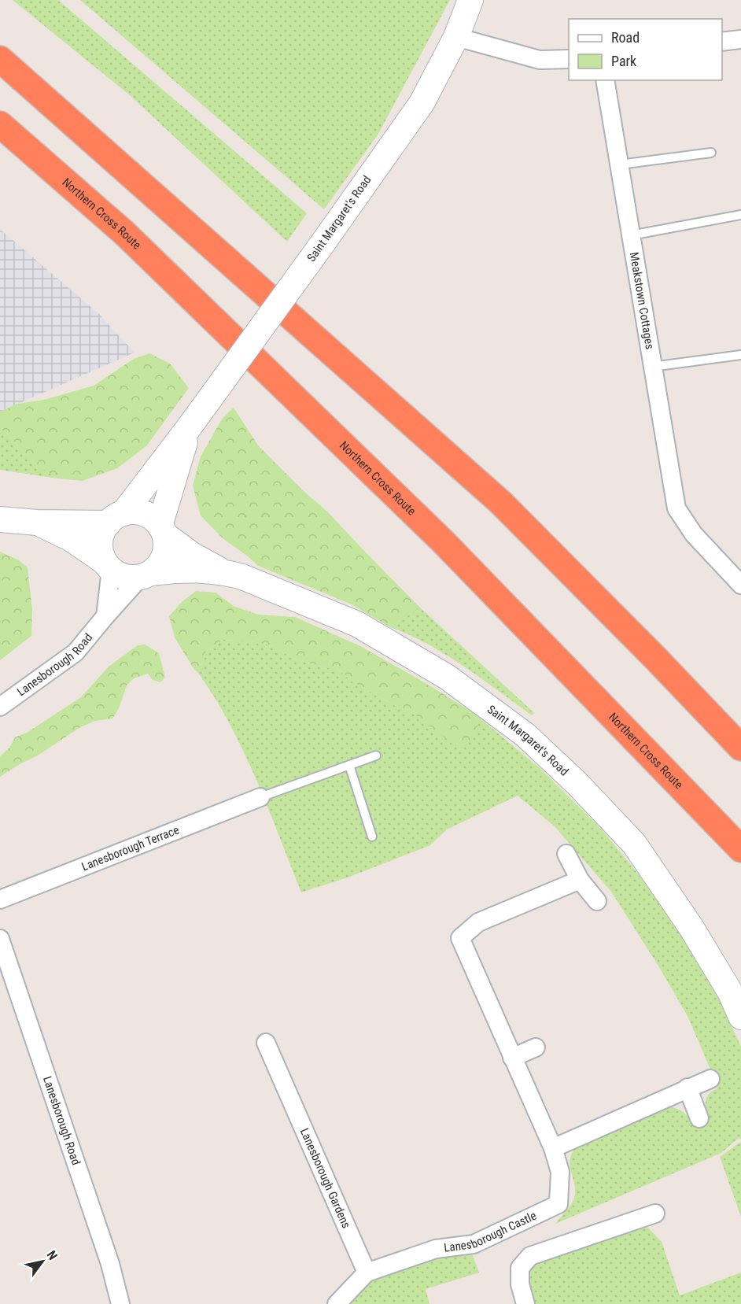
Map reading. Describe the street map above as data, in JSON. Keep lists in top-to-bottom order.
{
  "streets": {
    "highway": ["Northern Cross Route"],
    "main road": ["Saint Margaret's Road"],
    "street": [
      "Meakstown Cottages",
      "Lanesborough Road",
      "Lanesborough Terrace",
      "Lanesborough Gardens",
      "Lanesborough Castle"
    ]
  },
  "crossings": [
    ["Saint Margaret's Road", "Lanesborough Road"],
    ["Lanesborough Gardens", "Lanesborough Castle"]
  ],
  "legend": ["Road", "Park"],
  "north": "top right"
}
